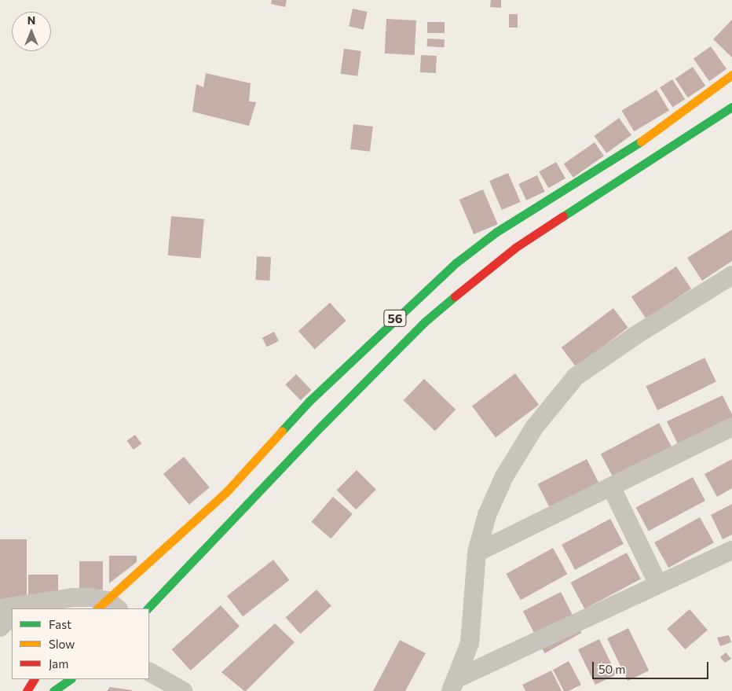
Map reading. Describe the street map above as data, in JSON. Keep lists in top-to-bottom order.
{
  "streets": {
    "main road": ["56"]
  },
  "legend": ["Fast", "Slow", "Jam"],
  "scale_bar": "50 m",
  "north": "top"
}
